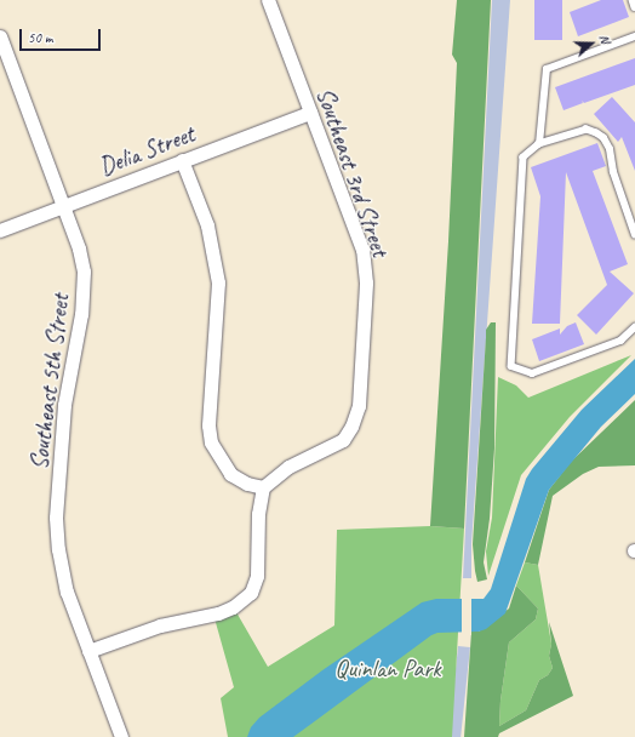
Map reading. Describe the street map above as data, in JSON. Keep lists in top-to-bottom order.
{
  "streets": {
    "street": ["Delia Street", "Southeast 3rd Street", "Southeast 5th Street"]
  },
  "crossings": [
    ["Delia Street", "Southeast 3rd Street"],
    ["Delia Street", "Southeast 5th Street"]
  ],
  "parks": ["Quinlan Park"],
  "scale_bar": "50 m",
  "north": "right"
}
